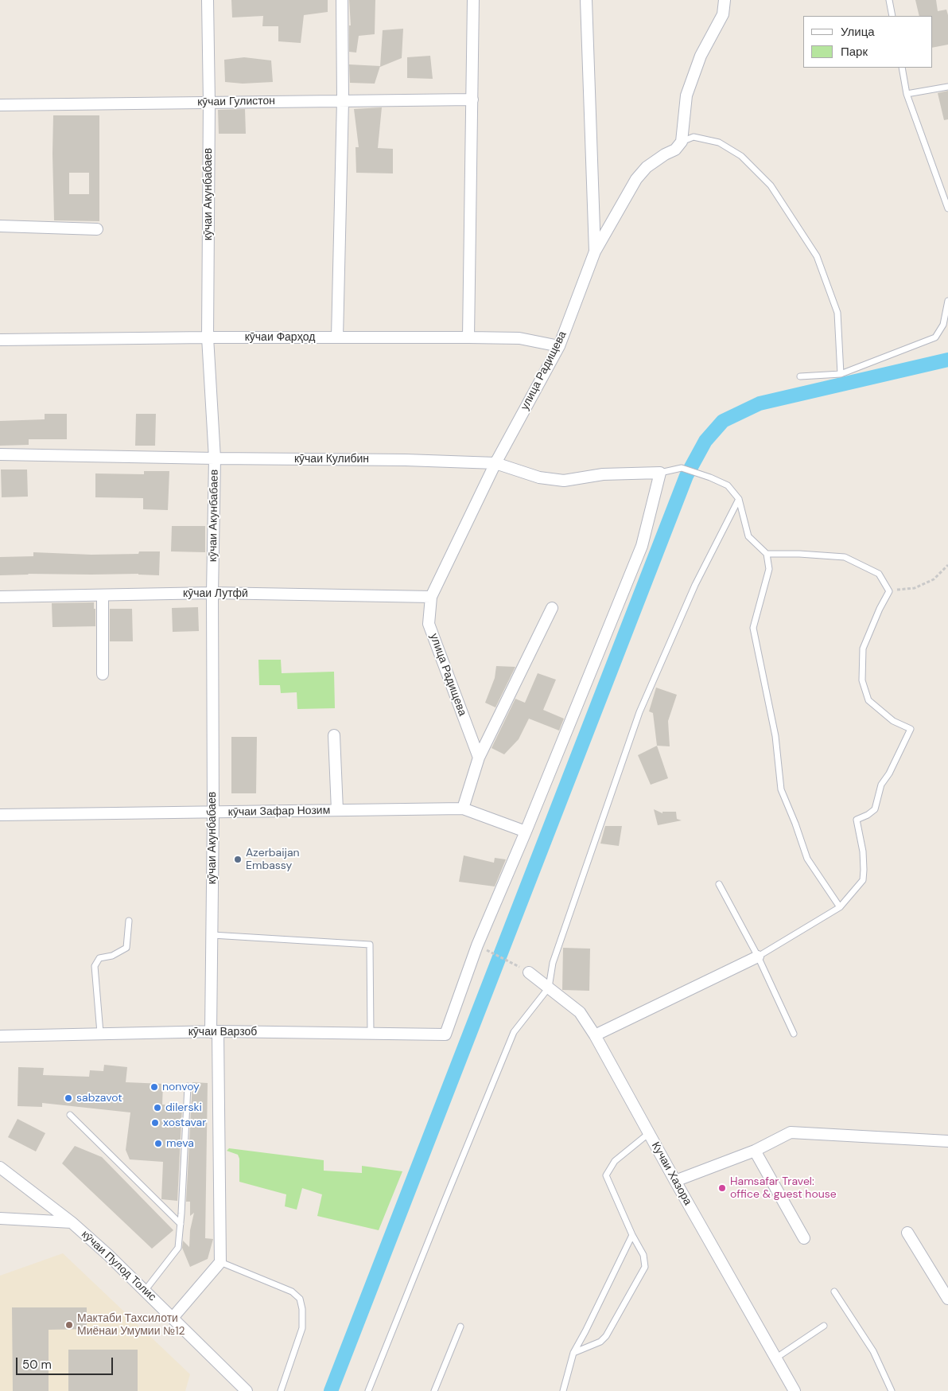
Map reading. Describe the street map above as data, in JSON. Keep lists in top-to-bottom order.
{
  "streets": {
    "street": [
      "кӯчаи Гулистон",
      "кӯчаи Акунбабаев",
      "кӯчаи Фарҳод",
      "улица Радищева",
      "кӯчаи Кулибин",
      "кӯчаи Лутфӣ",
      "кӯчаи Зафар Нозим",
      "кӯчаи Варзоб",
      "Кучаи Хазора",
      "кӯчаи Пулод Толис"
    ]
  },
  "crossings": [
    ["кӯчаи Гулистон", "кӯчаи Акунбабаев"],
    ["кӯчаи Акунбабаев", "кӯчаи Фарҳод"],
    ["кӯчаи Акунбабаев", "кӯчаи Кулибин"],
    ["кӯчаи Акунбабаев", "кӯчаи Лутфӣ"],
    ["кӯчаи Акунбабаев", "кӯчаи Зафар Нозим"],
    ["кӯчаи Акунбабаев", "кӯчаи Варзоб"],
    ["кӯчаи Фарҳод", "улица Радищева"],
    ["улица Радищева", "кӯчаи Кулибин"],
    ["улица Радищева", "кӯчаи Лутфӣ"]
  ],
  "places": [
    "Azerbaijan Embassy",
    "nonvoy",
    "sabzavot",
    "dilerski",
    "xostavar",
    "meva",
    "Hamsafar Travel: office & guest house",
    "Мактаби Тахсилоти Миёнаи Умумии №12"
  ],
  "legend": ["Улица", "Парк"],
  "scale_bar": "50 m"
}
